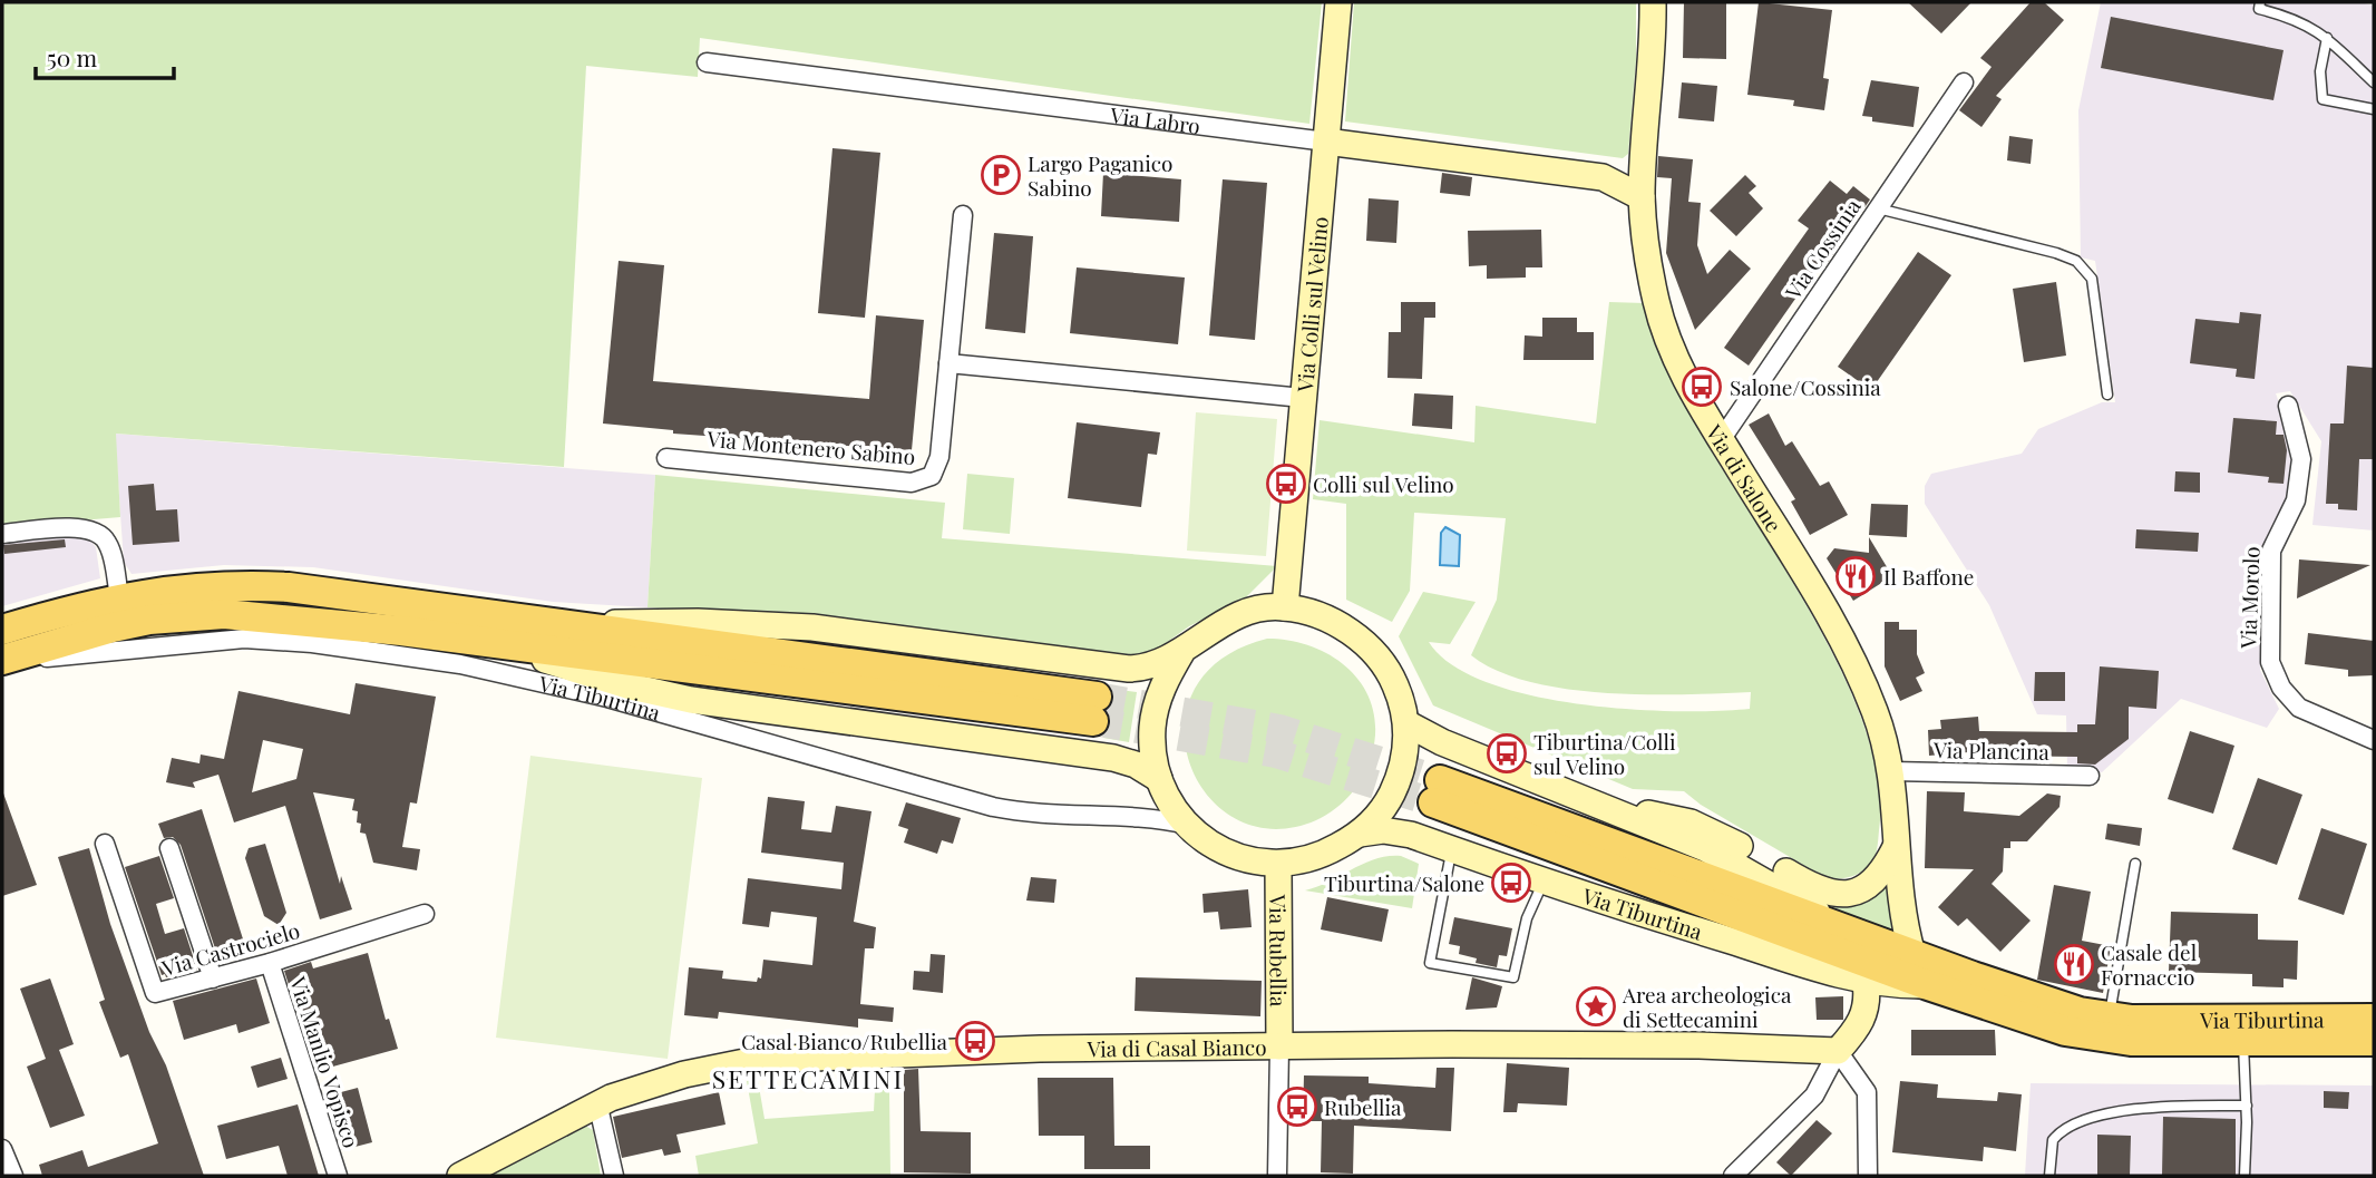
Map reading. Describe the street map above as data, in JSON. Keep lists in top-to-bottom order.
{
  "streets": {
    "main road": ["Via Tiburtina"],
    "street": [
      "Via Labro",
      "Via Cossinia",
      "Via Colli sul Velino",
      "Via Montenero Sabino",
      "Via di Salone",
      "Via Morolo",
      "Via Plancina",
      "Via Castrocielo",
      "Via Rubellia",
      "Via di Casal Bianco",
      "Via Manlio Vopisco"
    ]
  },
  "crossings": [
    ["Via Labro", "Via Colli sul Velino"],
    ["Via Labro", "Via di Salone"],
    ["Via Cossinia", "Via di Salone"],
    ["Via Colli sul Velino", "Via Tiburtina"],
    ["Via Colli sul Velino", "Via Rubellia"],
    ["Via di Salone", "Via Tiburtina"],
    ["Via di Salone", "Via Plancina"],
    ["Via Tiburtina", "Via Rubellia"],
    ["Via Castrocielo", "Via Manlio Vopisco"],
    ["Via Rubellia", "Via di Casal Bianco"]
  ],
  "districts": ["SETTECAMINI"],
  "places": {
    "parking": ["Largo Paganico Sabino"],
    "bus stop": [
      "Salone/Cossinia",
      "Colli sul Velino",
      "Tiburtina/Colli sul Velino",
      "Tiburtina/Salone",
      "Casal Bianco/Rubellia",
      "Rubellia"
    ],
    "restaurant": ["Il Baffone", "Casale del Fornaccio"],
    "place": ["Area archeologica di Settecamini"]
  },
  "scale_bar": "50 m"
}
